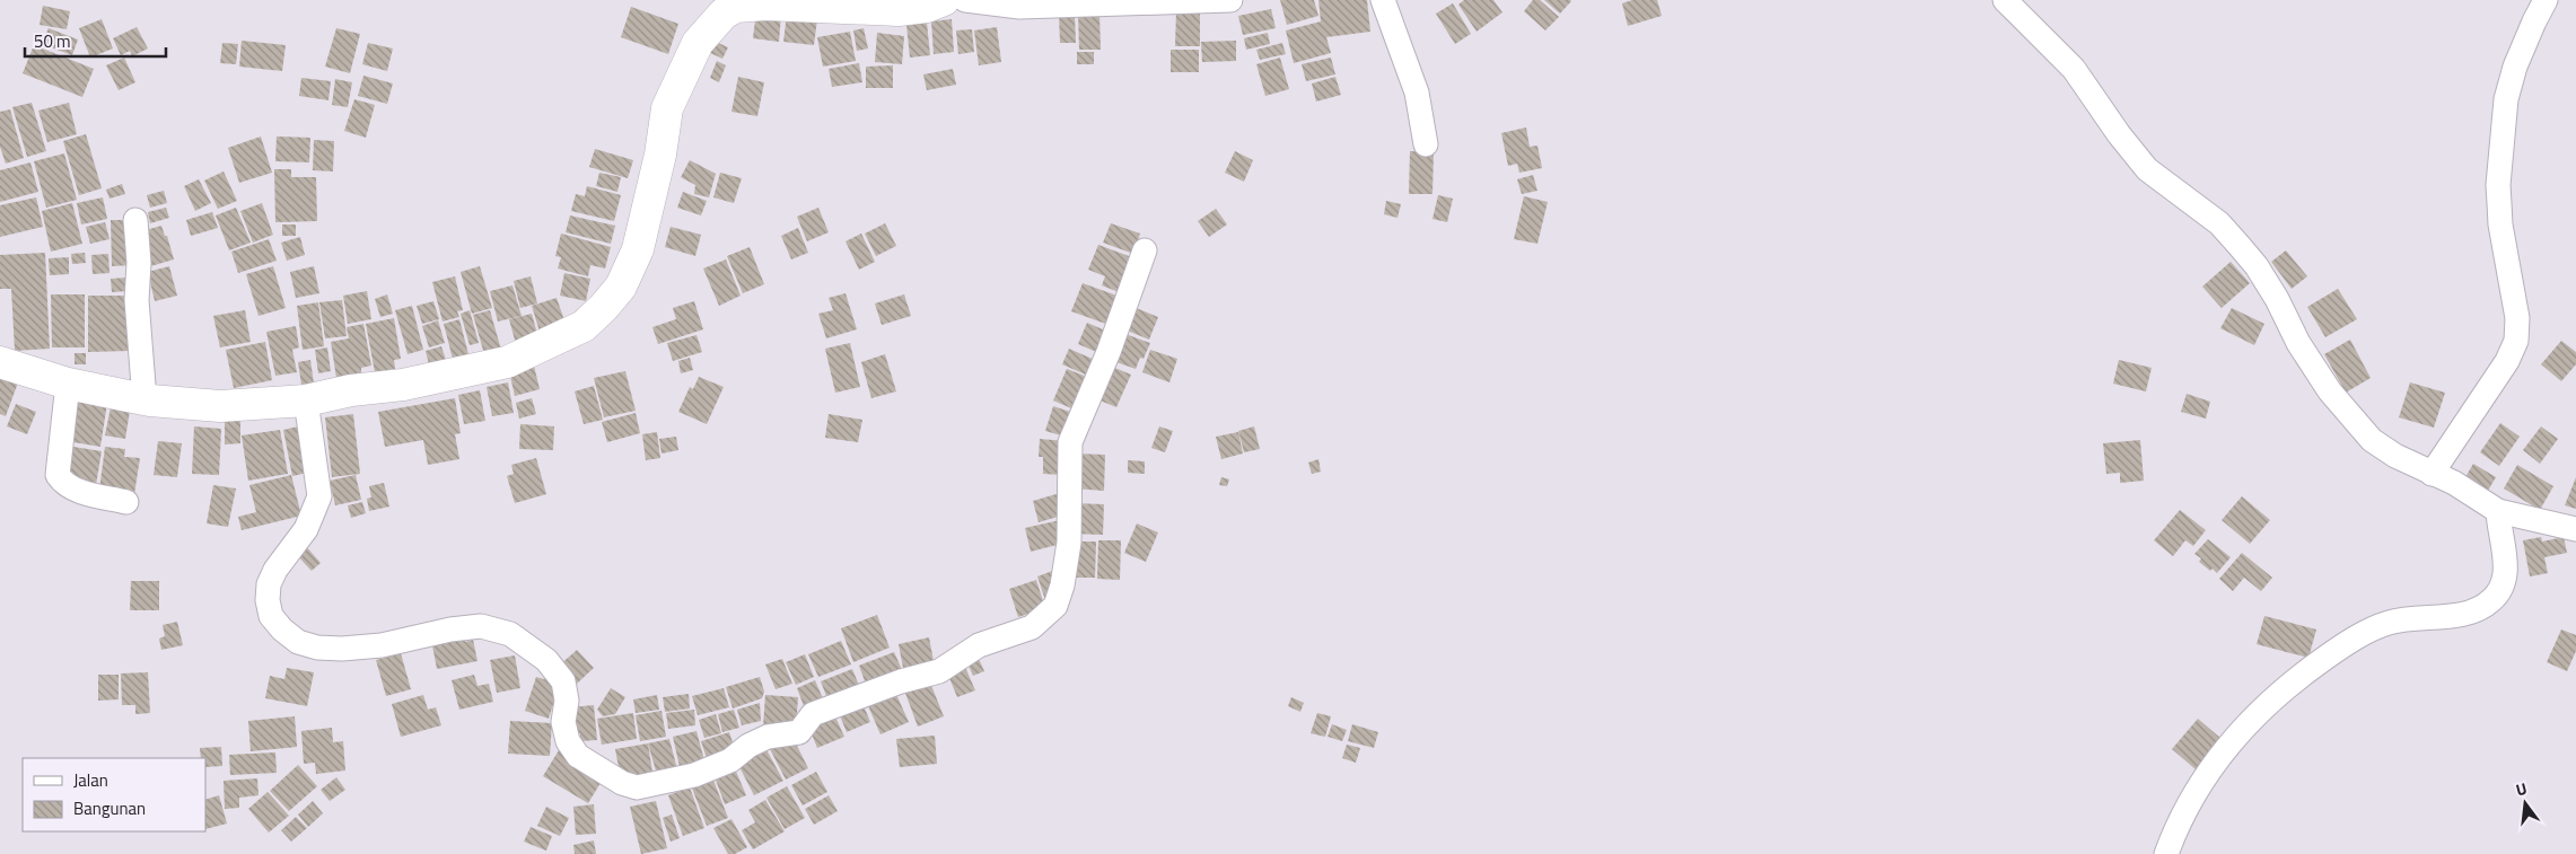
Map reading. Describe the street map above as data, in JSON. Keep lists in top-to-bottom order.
{
  "legend": ["Jalan", "Bangunan"],
  "scale_bar": "50 m",
  "north": "top"
}
